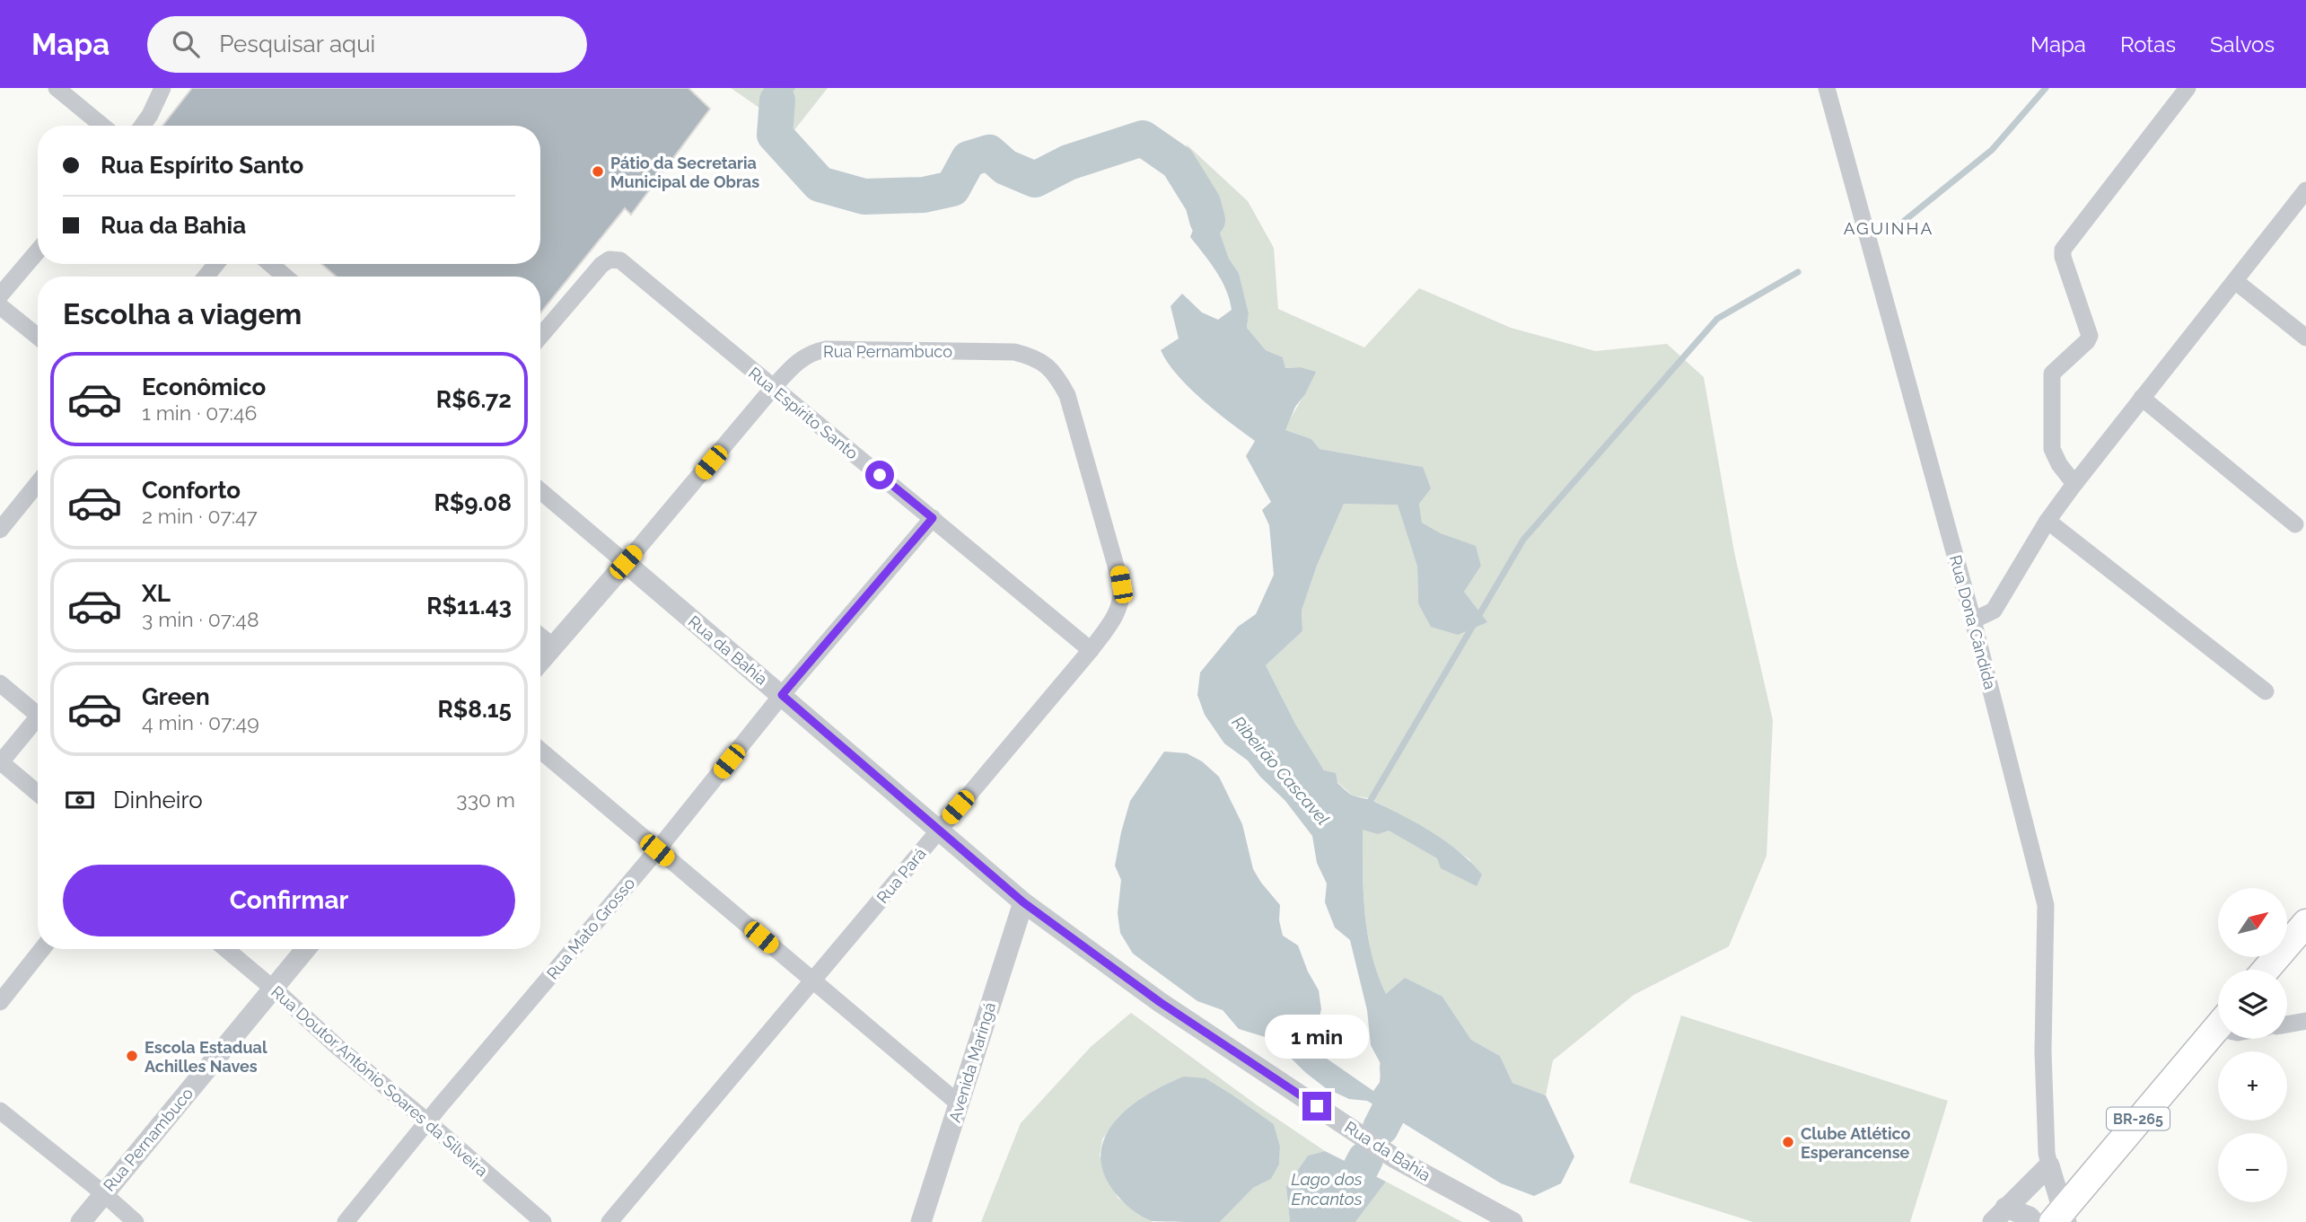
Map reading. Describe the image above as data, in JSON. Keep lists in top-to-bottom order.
{
  "streets": {
    "main road": ["BR-265"],
    "street": [
      "Rua Pernambuco",
      "Rua Espírito Santo",
      "Rua Dona Cândida",
      "Rua da Bahia",
      "Rua Pará",
      "Rua Mato Grosso",
      "Avenida Maringá",
      "Rua Doutor Antônio Soares da Silveira"
    ]
  },
  "crossings": [
    ["Rua Pernambuco", "Rua Espírito Santo"],
    ["Rua Pernambuco", "Rua da Bahia"],
    ["Rua Pernambuco", "Rua Pará"],
    ["Rua Pernambuco", "Rua Doutor Antônio Soares da Silveira"],
    ["Rua Espírito Santo", "Rua Pará"],
    ["Rua Espírito Santo", "Rua Mato Grosso"],
    ["Rua da Bahia", "Rua Pará"],
    ["Rua da Bahia", "Rua Mato Grosso"],
    ["Rua da Bahia", "Avenida Maringá"],
    ["Rua Mato Grosso", "Rua Doutor Antônio Soares da Silveira"]
  ],
  "districts": ["AGUINHA"],
  "water": ["Ribeirão Cascavel", "Lago dos Encantos"],
  "places": ["Pátio da Secretaria Municipal de Obras", "Escola Estadual Achilles Naves", "Clube Atlético Esperancense"],
  "north": "top right",
  "page": {
    "header": "Mapa",
    "search": "Pesquisar aqui",
    "nav": ["Mapa", "Rotas", "Salvos"],
    "banner": ["Rua Espírito Santo", "Rua da Bahia"],
    "heading": "Escolha a viagem",
    "list": [
      {
        "name": "Econômico",
        "note": "1 min · 07:46",
        "value": "R$6.72"
      },
      {
        "name": "Conforto",
        "note": "2 min · 07:47",
        "value": "R$9.08"
      },
      {
        "name": "XL",
        "note": "3 min · 07:48",
        "value": "R$11.43"
      },
      {
        "name": "Green",
        "note": "4 min · 07:49",
        "value": "R$8.15"
      }
    ],
    "pay": ["Dinheiro", "330 m"],
    "buttons": "Confirmar",
    "map_buttons": ["+", "−"],
    "bubble": "1 min"
  }
}
